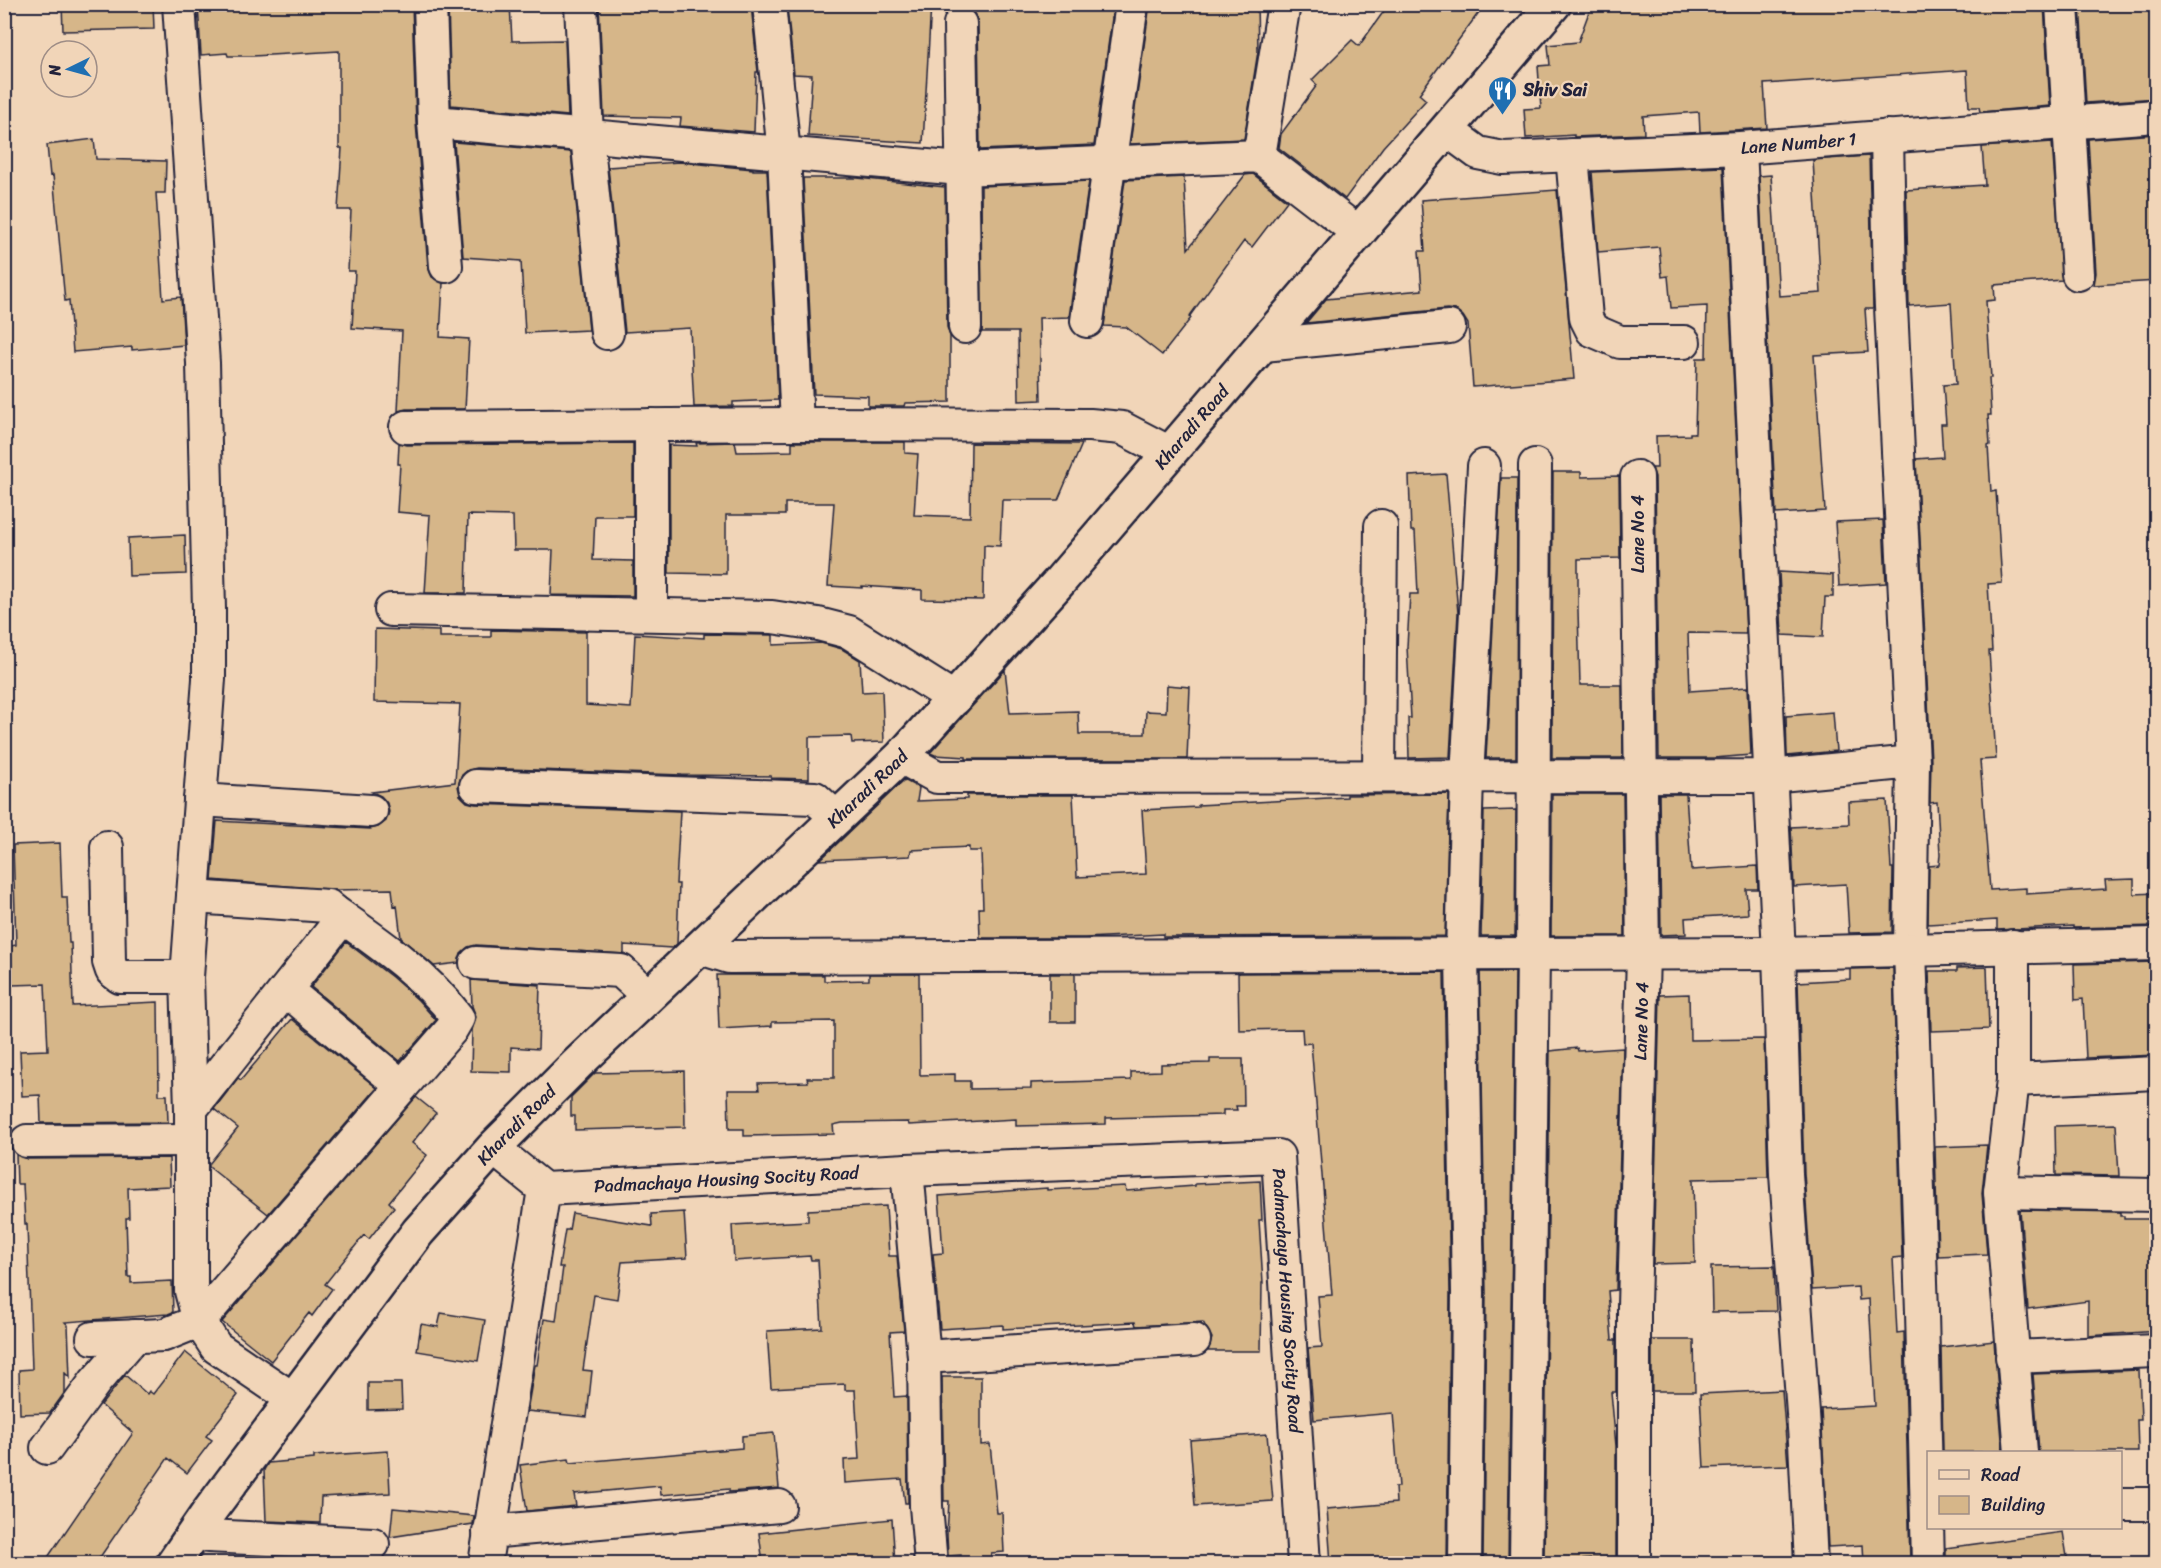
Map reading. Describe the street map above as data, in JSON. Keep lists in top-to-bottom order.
{
  "streets": {
    "street": [
      "Lane Number 1",
      "Kharadi Road",
      "Lane No 4",
      "Padmachaya Housing Socity Road"
    ]
  },
  "crossings": [
    ["Lane Number 1", "Kharadi Road"]
  ],
  "places": {
    "restaurant": ["Shiv Sai"]
  },
  "legend": ["Road", "Building"],
  "north": "left"
}
